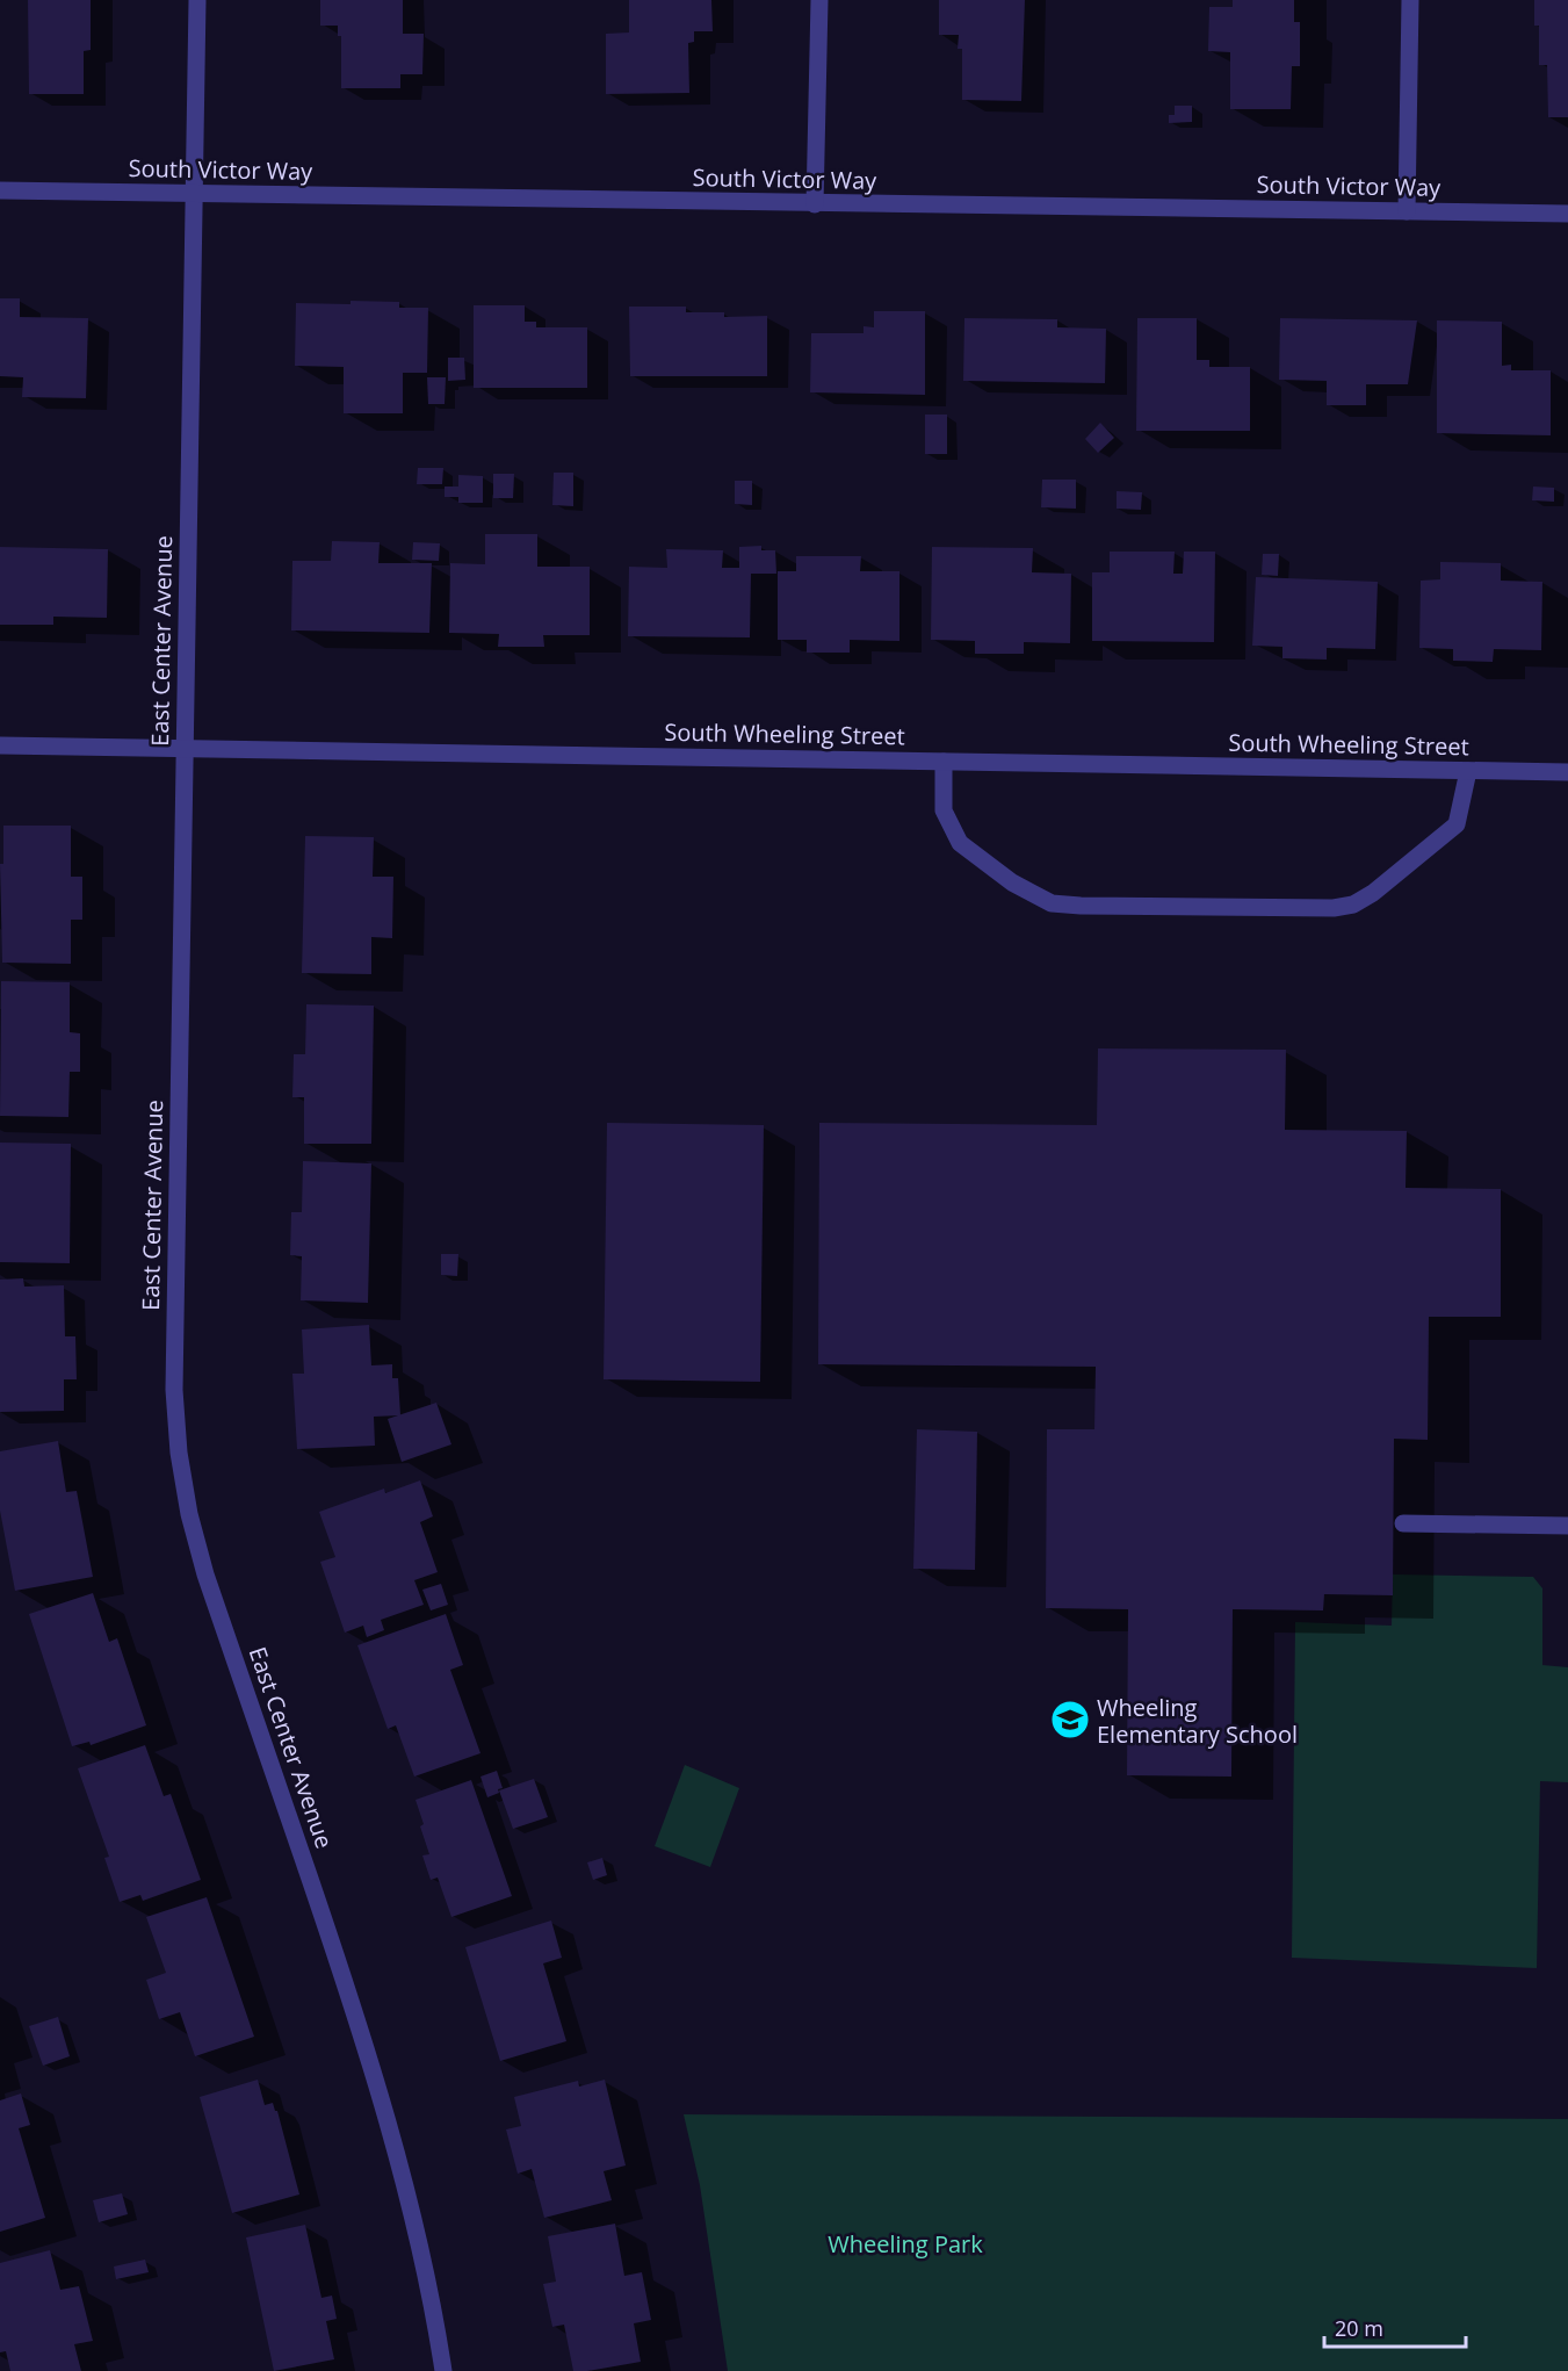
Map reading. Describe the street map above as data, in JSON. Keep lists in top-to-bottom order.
{
  "streets": {
    "street": ["South Victor Way", "East Center Avenue", "South Wheeling Street"]
  },
  "crossings": [
    ["South Victor Way", "East Center Avenue"],
    ["East Center Avenue", "South Wheeling Street"]
  ],
  "parks": ["Wheeling Park"],
  "places": {
    "school or university": ["Wheeling Elementary School"]
  },
  "scale_bar": "20 m"
}
